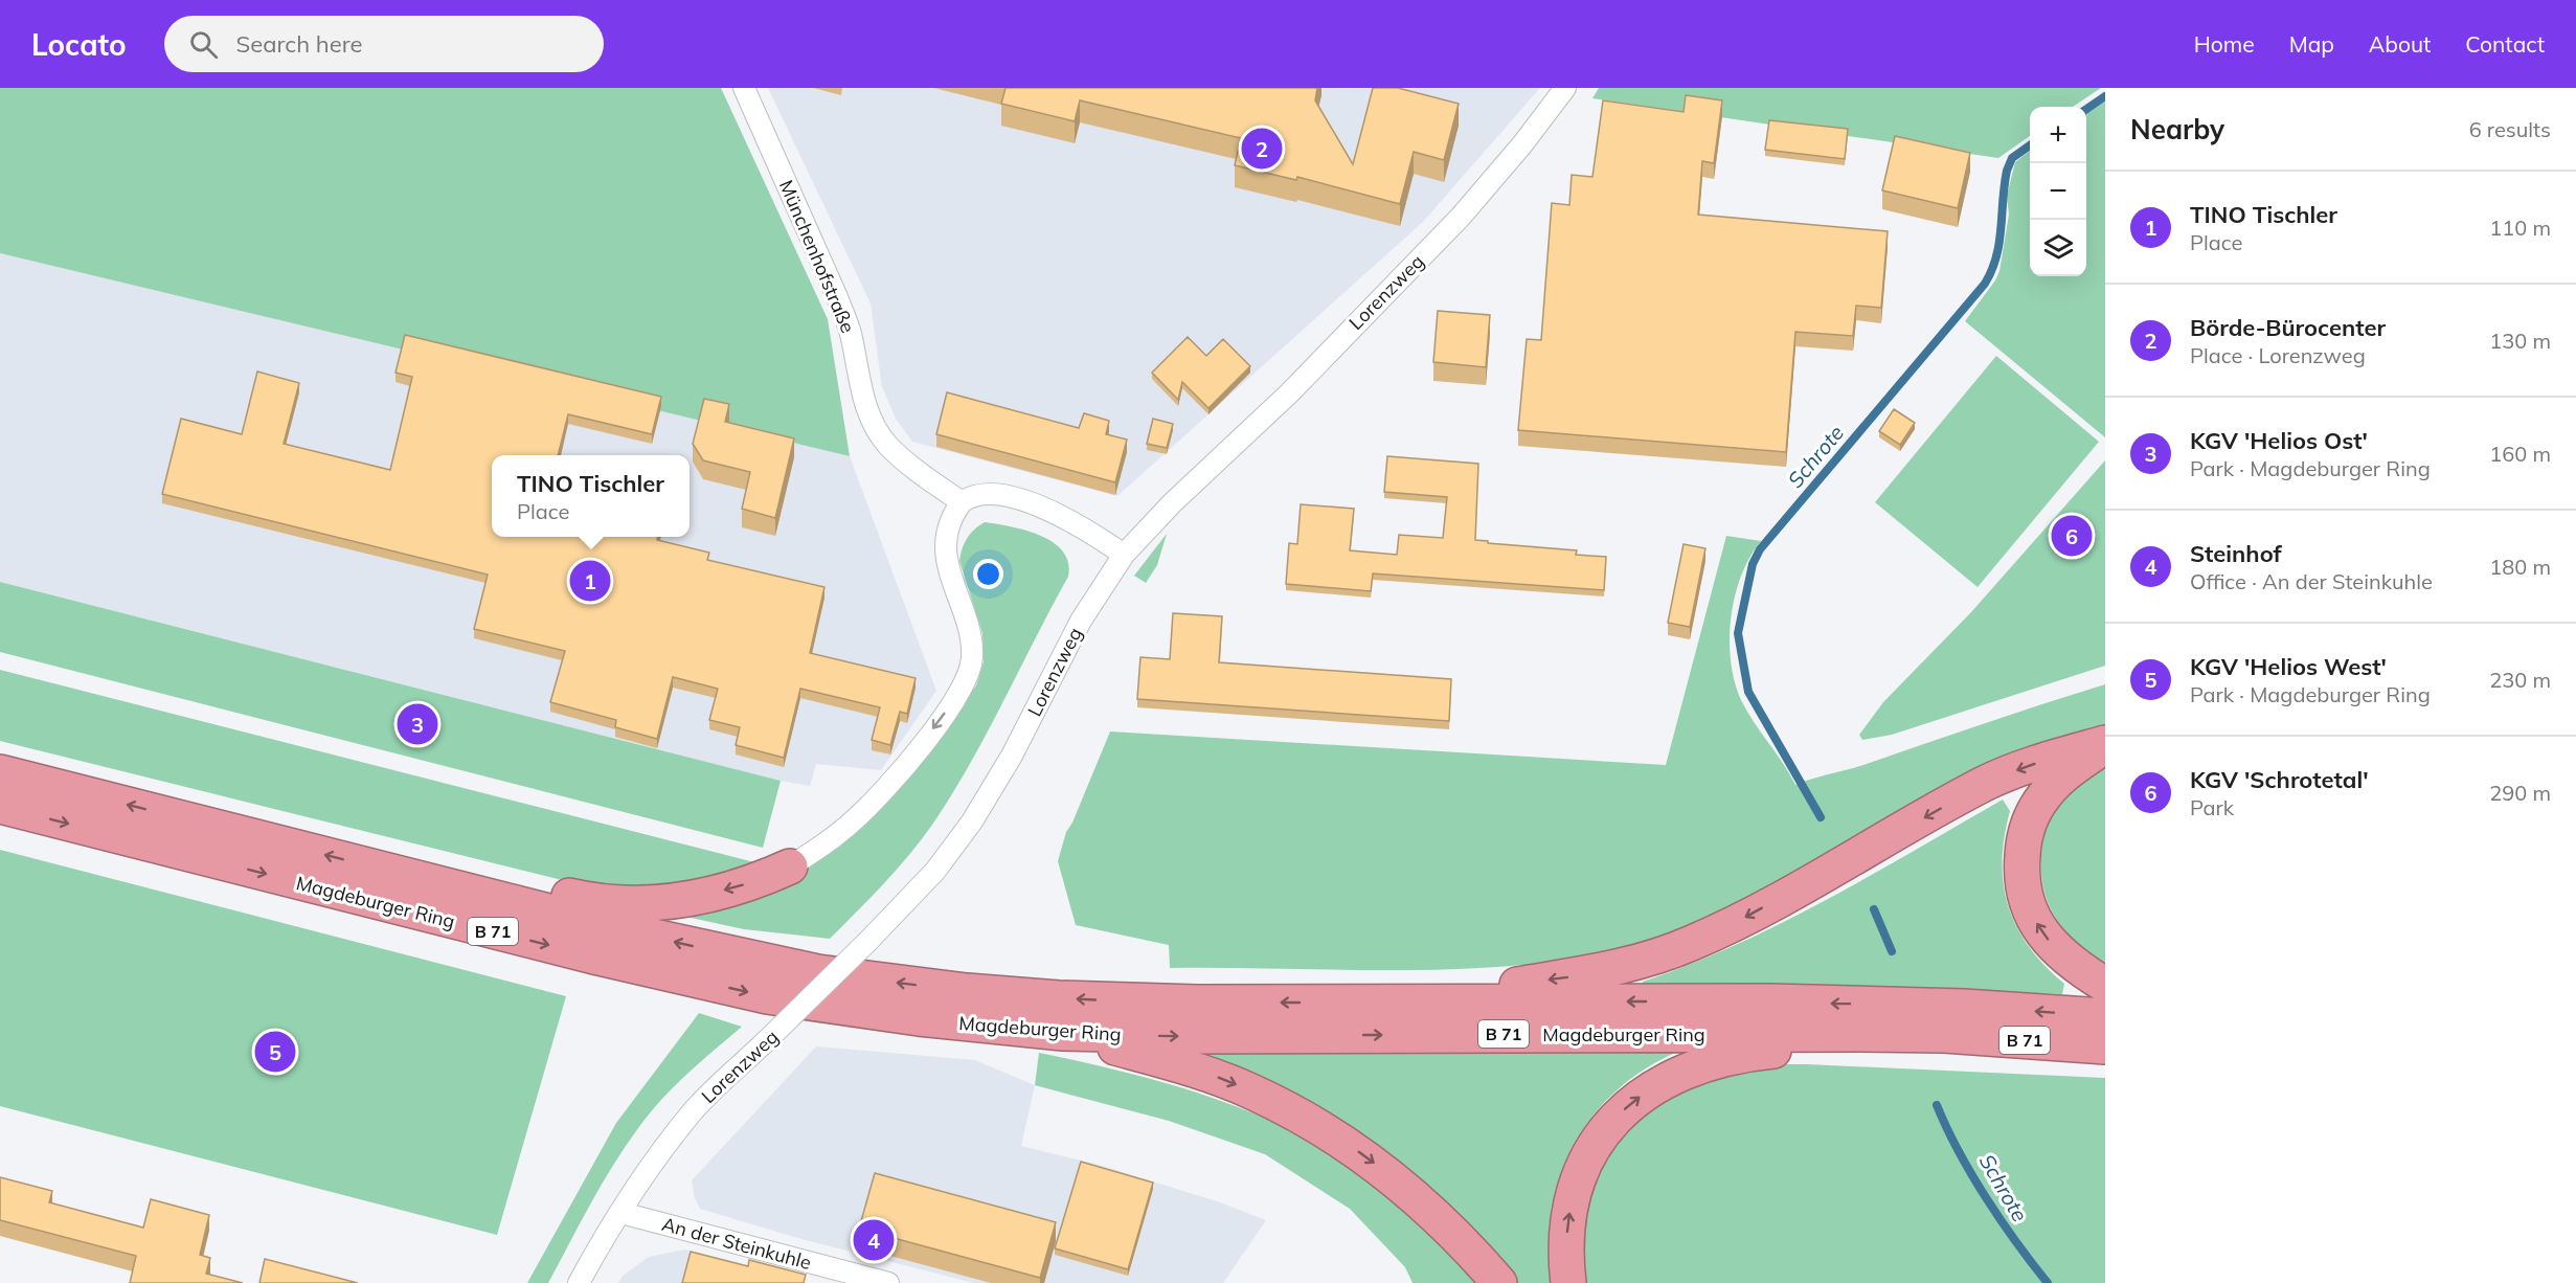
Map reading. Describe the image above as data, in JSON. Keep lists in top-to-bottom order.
{
  "streets": {
    "highway": ["Magdeburger Ring", "B 71"],
    "street": ["Münchenhofstraße", "Lorenzweg", "An der Steinkuhle"]
  },
  "crossings": [
    ["Lorenzweg", "An der Steinkuhle"]
  ],
  "water": ["Schrote"],
  "page": {
    "header": "Locato",
    "search": "Search here",
    "nav": [
      "Home",
      "Map",
      "About",
      "Contact"
    ],
    "heading": ["Nearby", "6 results"],
    "map_buttons": ["+", "−"],
    "pins": [
      "2",
      "6",
      "1",
      "3",
      "5",
      "4"
    ],
    "list": [
      {
        "mark": "1",
        "name": "TINO Tischler",
        "note": "Place",
        "value": "110 m"
      },
      {
        "mark": "2",
        "name": "Börde-Bürocenter",
        "note": "Place · Lorenzweg",
        "value": "130 m"
      },
      {
        "mark": "3",
        "name": "KGV 'Helios Ost'",
        "note": "Park · Magdeburger Ring",
        "value": "160 m"
      },
      {
        "mark": "4",
        "name": "Steinhof",
        "note": "Office · An der Steinkuhle",
        "value": "180 m"
      },
      {
        "mark": "5",
        "name": "KGV 'Helios West'",
        "note": "Park · Magdeburger Ring",
        "value": "230 m"
      },
      {
        "mark": "6",
        "name": "KGV 'Schrotetal'",
        "note": "Park",
        "value": "290 m"
      }
    ],
    "popup": ["TINO Tischler", "Place"]
  }
}
